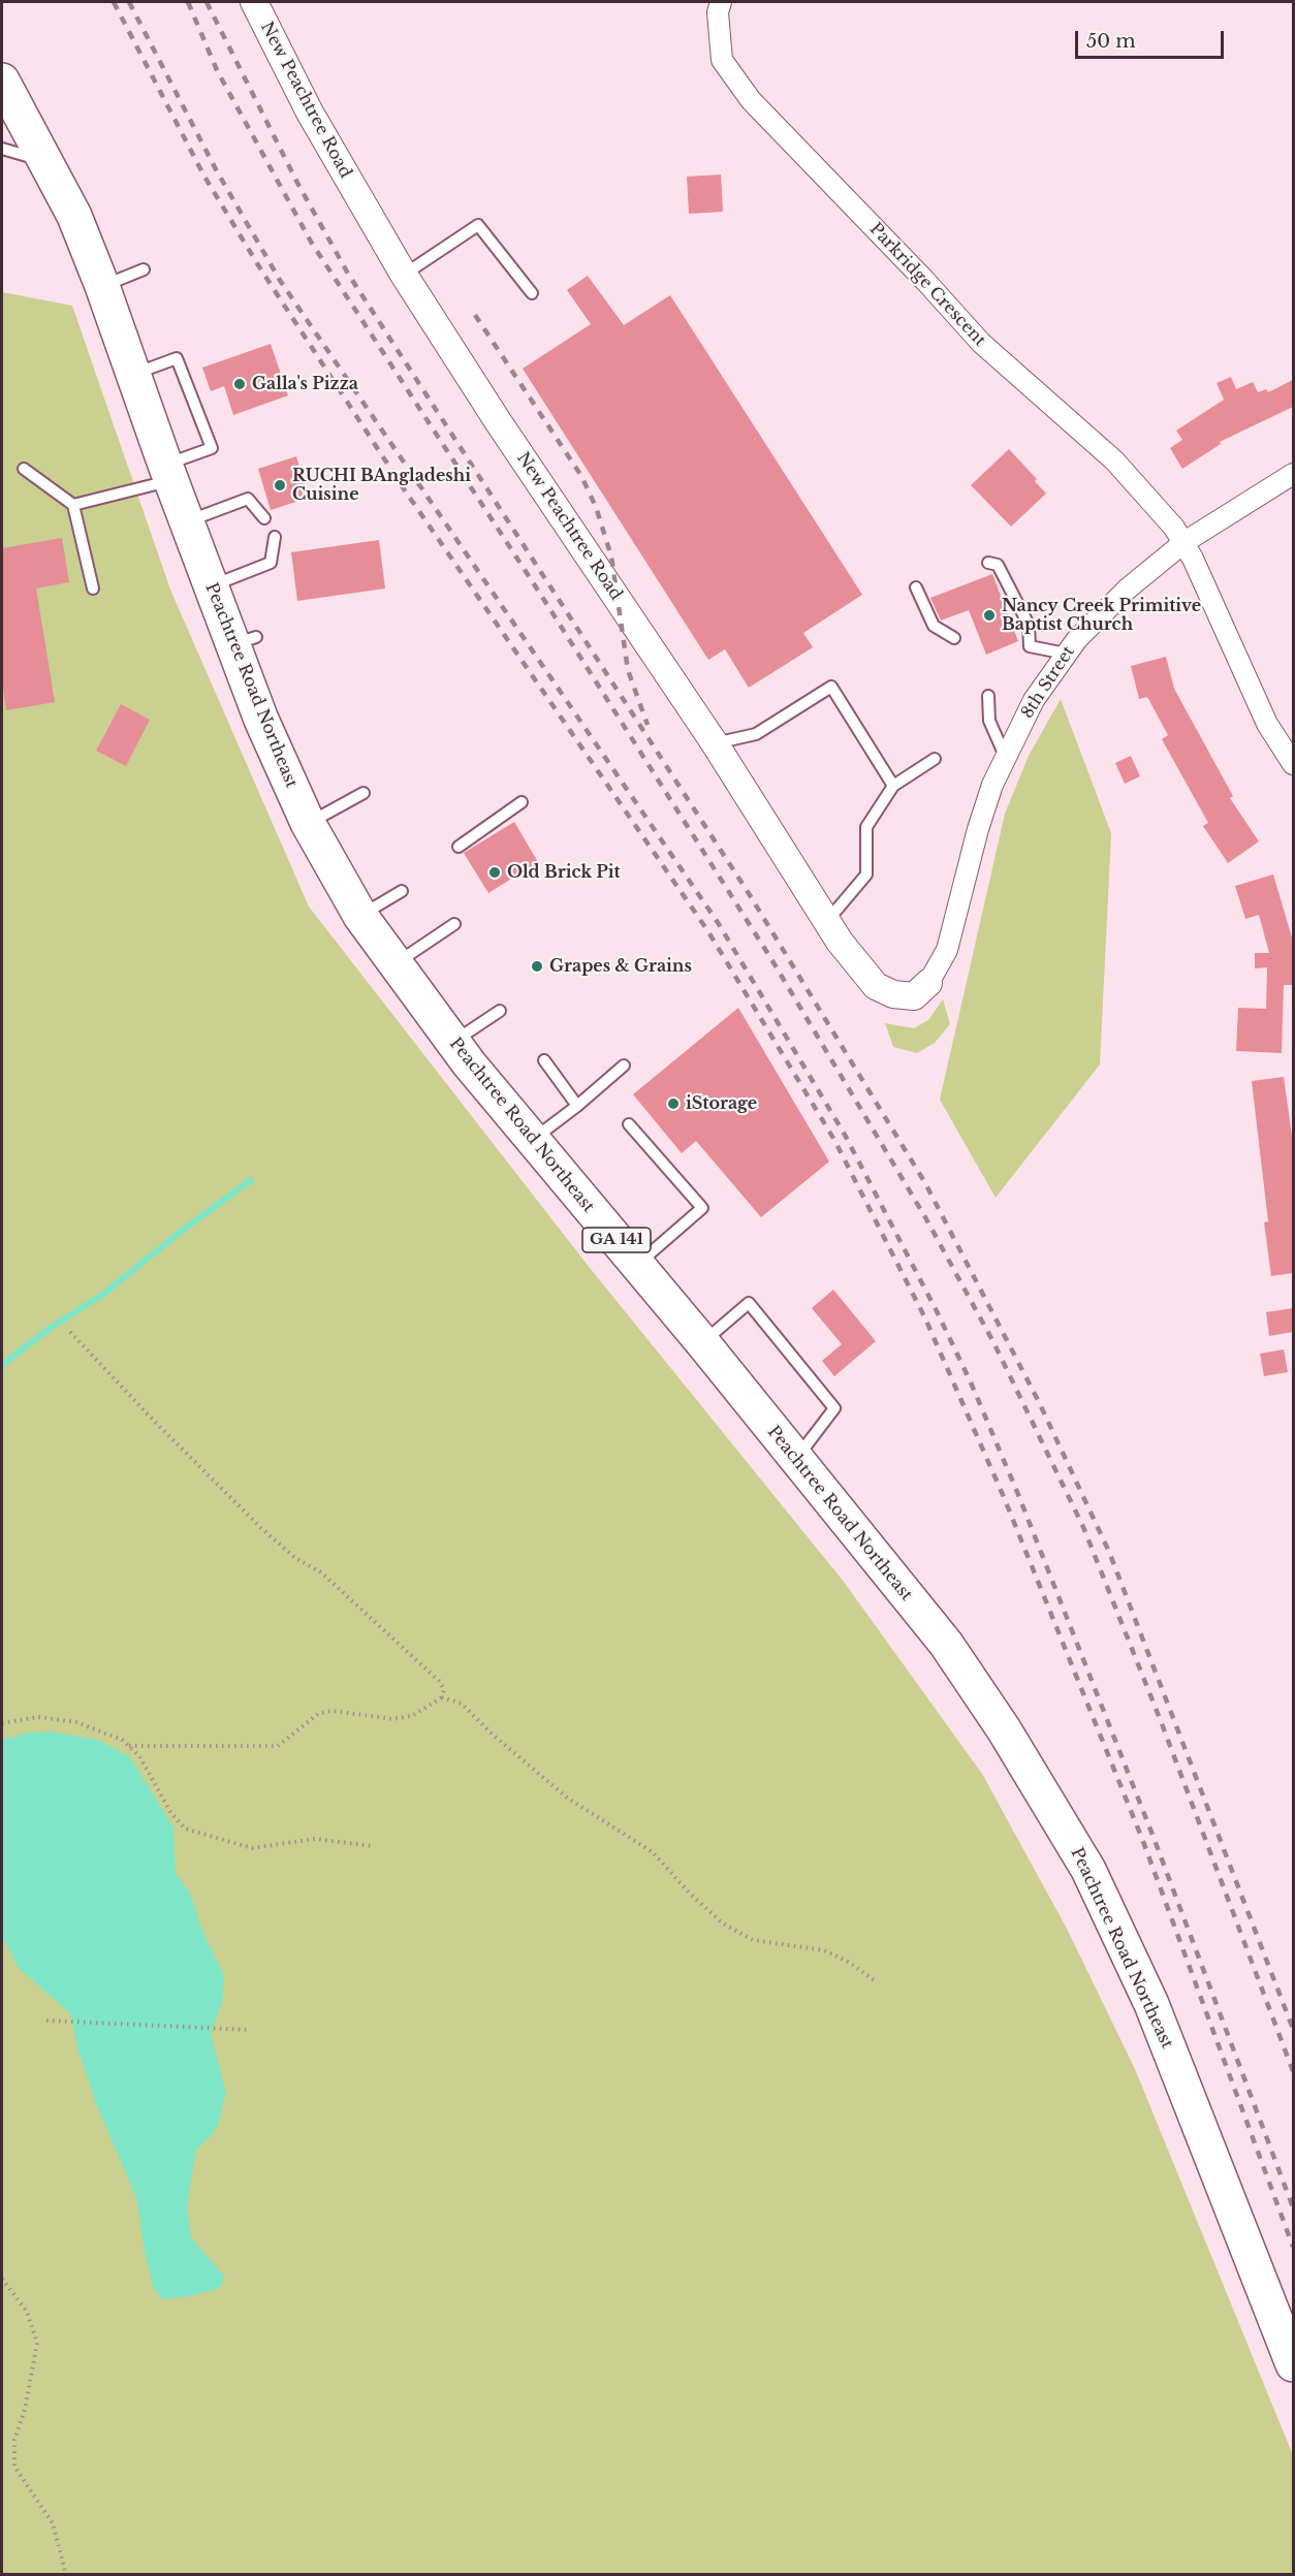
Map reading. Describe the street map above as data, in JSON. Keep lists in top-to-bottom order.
{
  "streets": {
    "highway": ["Peachtree Road Northeast", "GA 141"],
    "street": ["New Peachtree Road", "Parkridge Crescent", "8th Street"]
  },
  "crossings": [
    ["New Peachtree Road", "8th Street"],
    ["Parkridge Crescent", "8th Street"]
  ],
  "places": [
    "Galla's Pizza",
    "RUCHI BAngladeshi Cuisine",
    "Nancy Creek Primitive Baptist Church",
    "Old Brick Pit",
    "Grapes & Grains",
    "iStorage"
  ],
  "scale_bar": "50 m"
}
